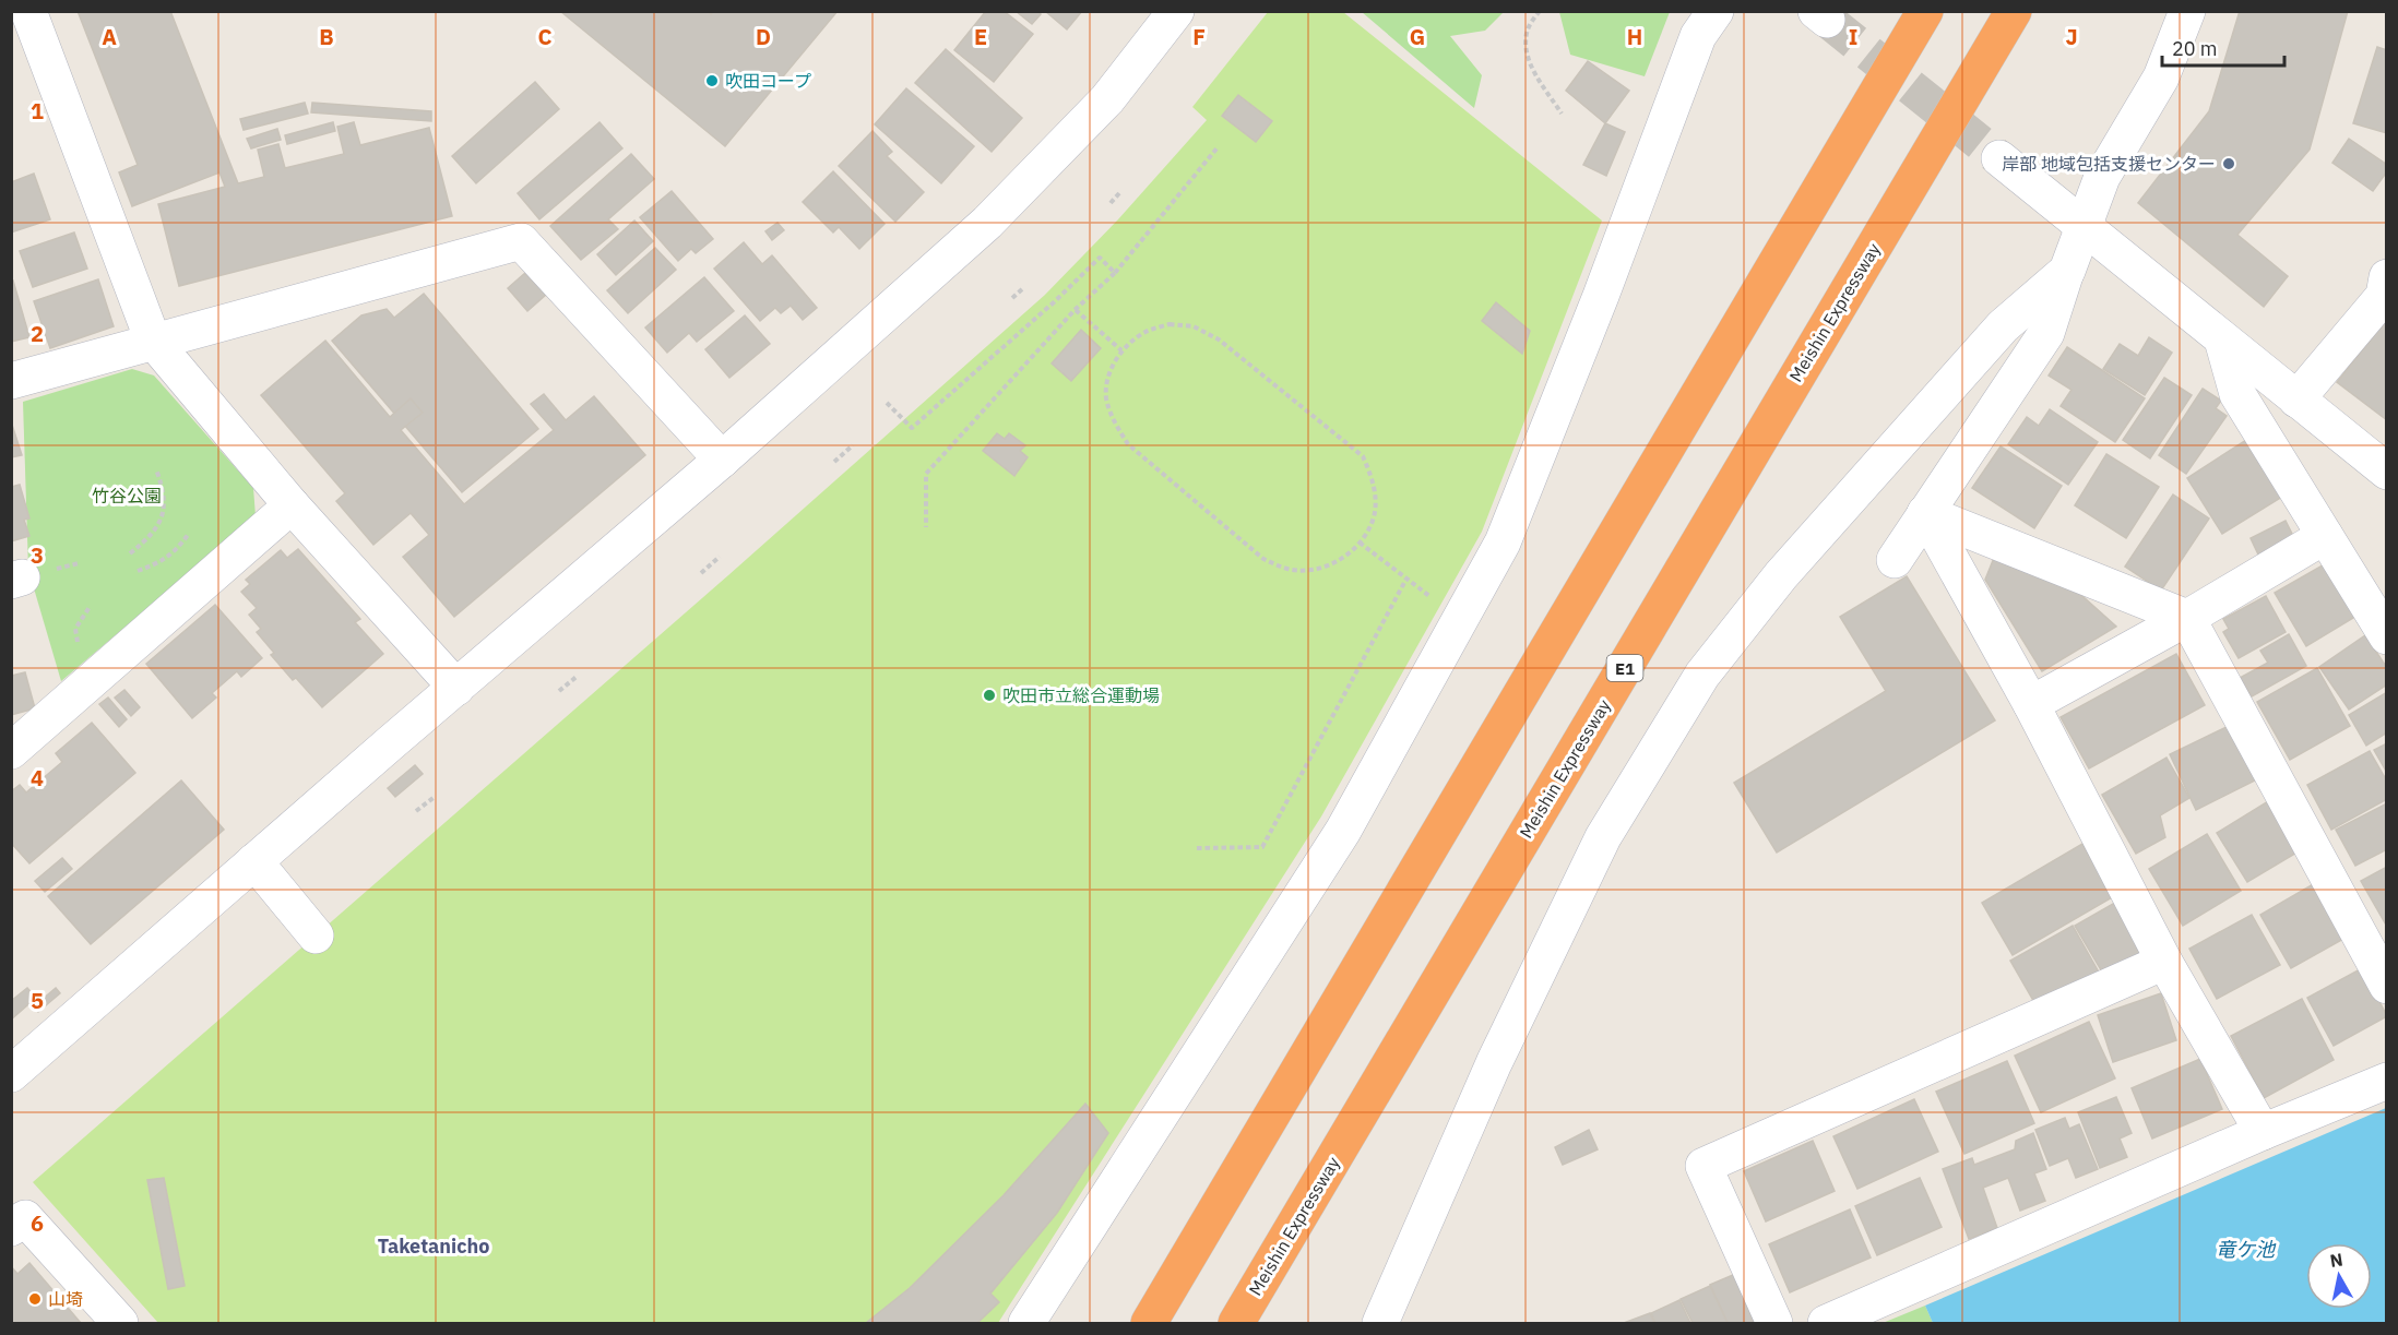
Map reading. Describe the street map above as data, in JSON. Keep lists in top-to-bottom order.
{
  "streets": {
    "highway": ["Meishin Expressway", "E1"]
  },
  "districts": ["Taketanicho"],
  "water": ["竜ケ池"],
  "parks": ["竹谷公園"],
  "places": [
    "吹田コープ",
    "岸部 地域包括支援センター",
    "吹田市立総合運動場",
    "山埼"
  ],
  "scale_bar": "20 m",
  "north": "top",
  "grid": {
    "columns": [
      "A",
      "B",
      "C",
      "D",
      "E",
      "F",
      "G",
      "H",
      "I",
      "J"
    ],
    "rows": [
      "1",
      "2",
      "3",
      "4",
      "5",
      "6"
    ]
  }
}
